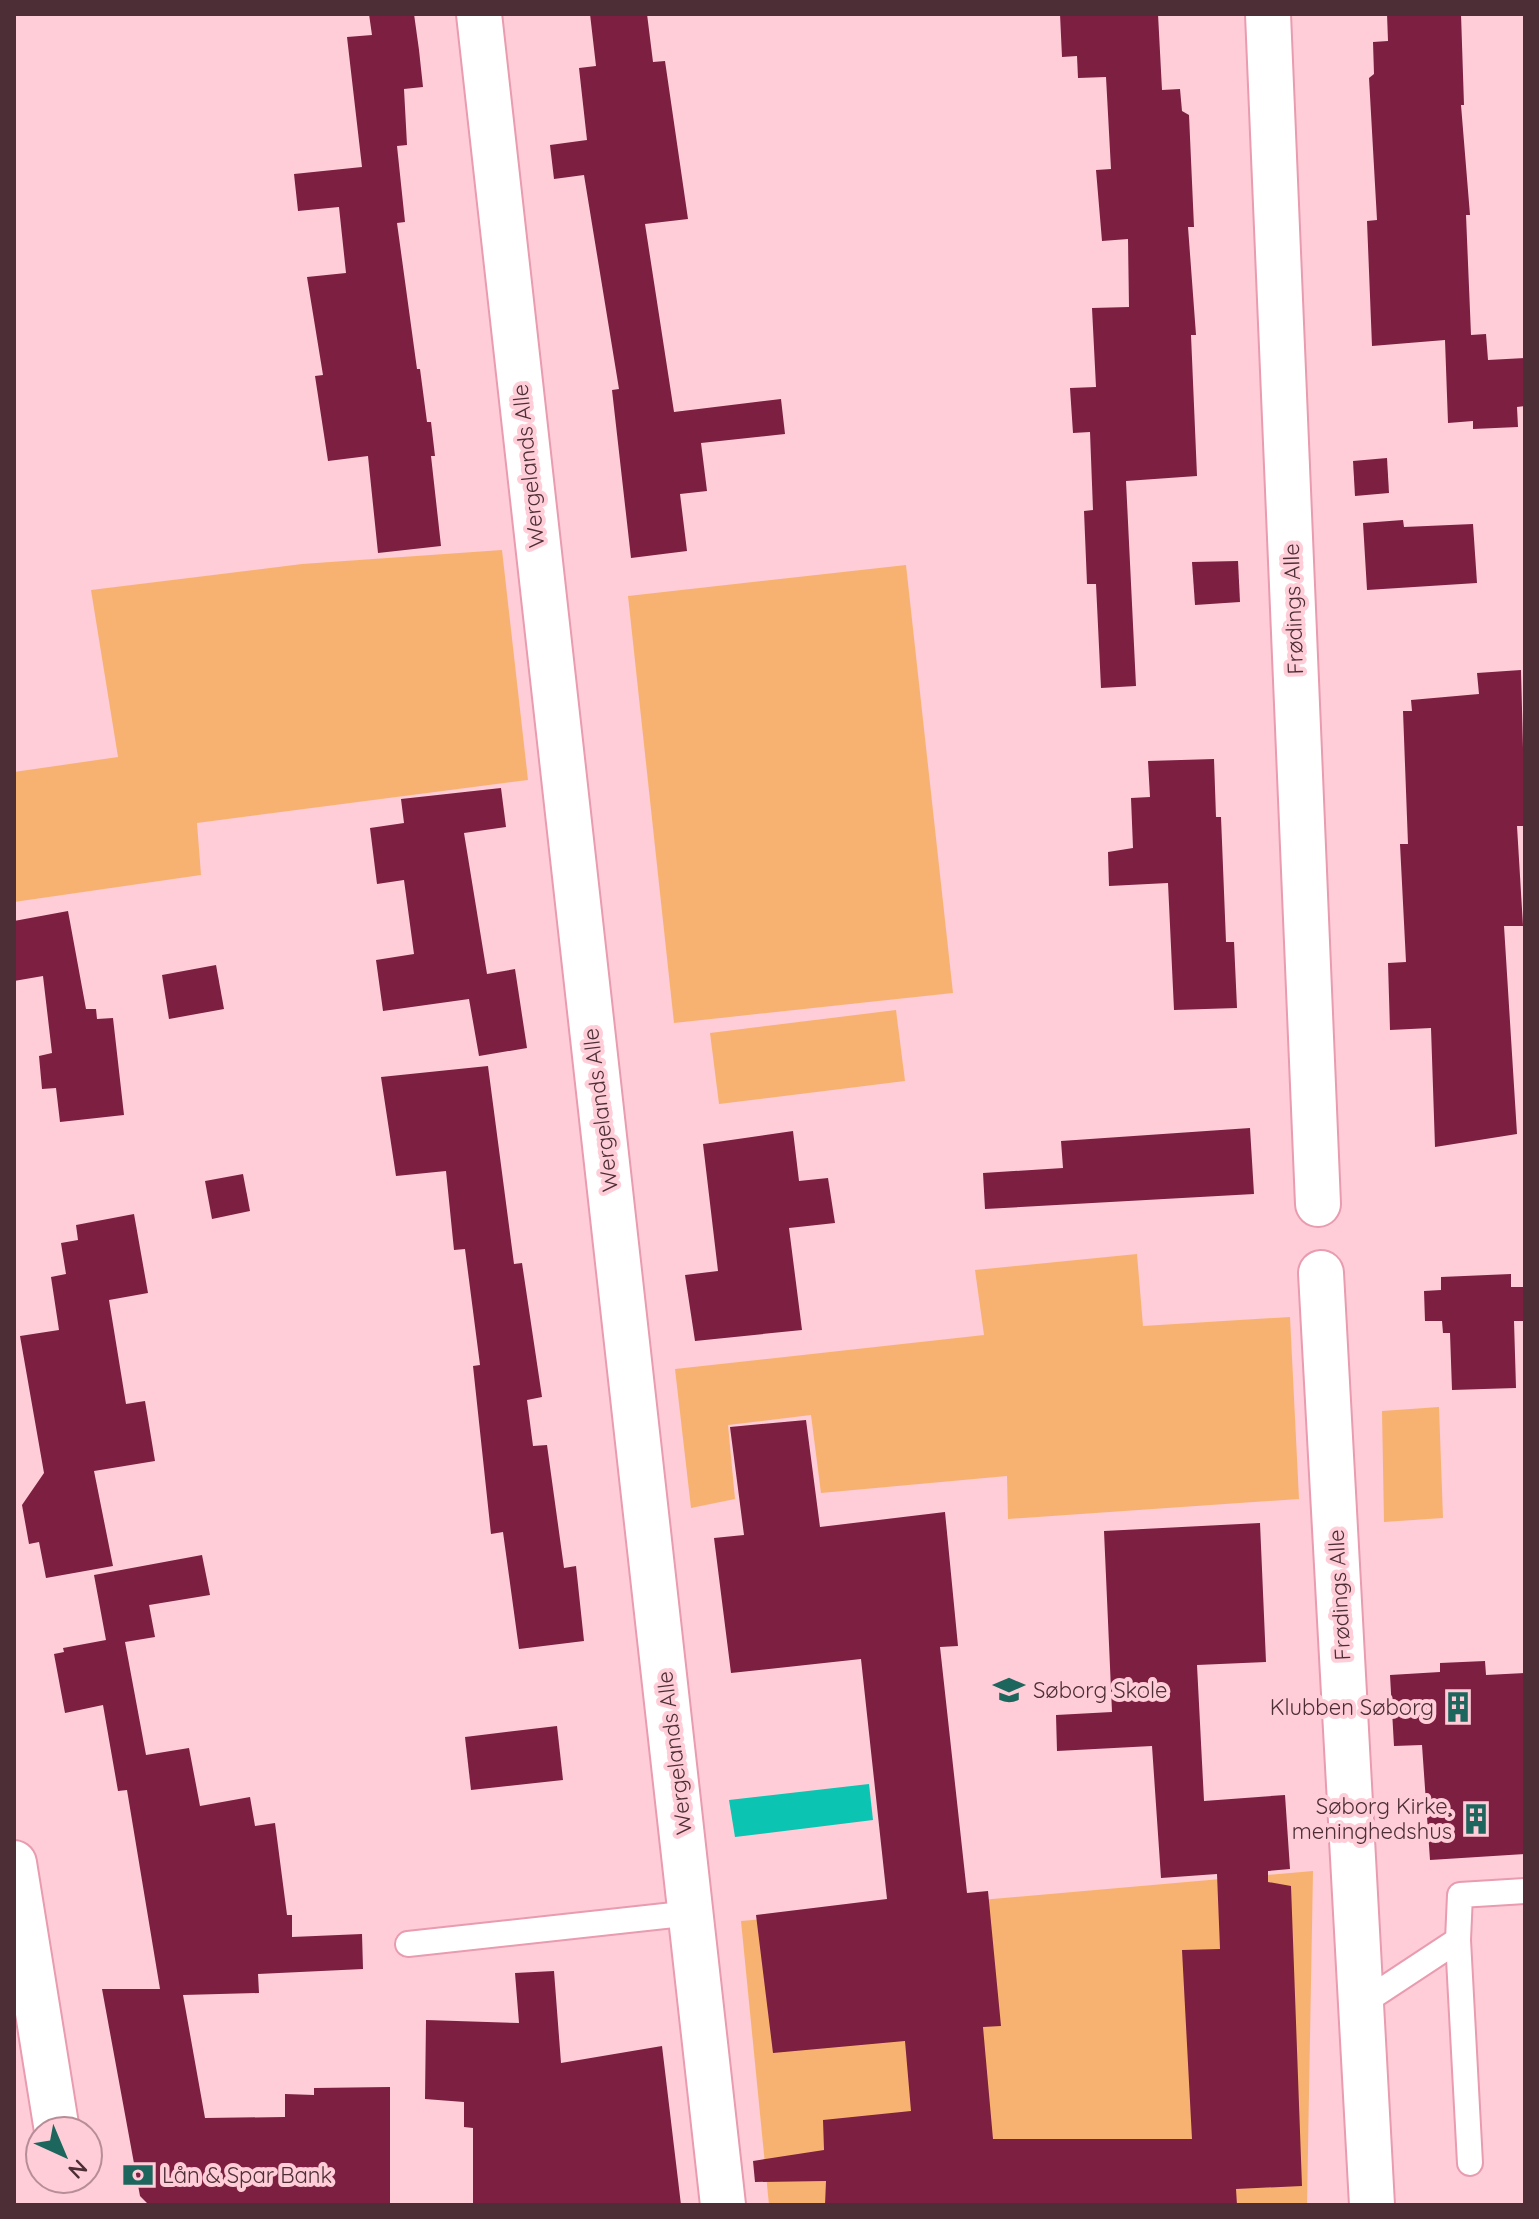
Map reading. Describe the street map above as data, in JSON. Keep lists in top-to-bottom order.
{
  "streets": {
    "street": ["Wergelands Alle", "Frødings Alle"]
  },
  "places": {
    "school or university": ["Søborg Skole"],
    "building": ["Klubben Søborg", "Søborg Kirke, meninghedshus"],
    "bank": ["Lån & Spar Bank"]
  },
  "north": "bottom right"
}
